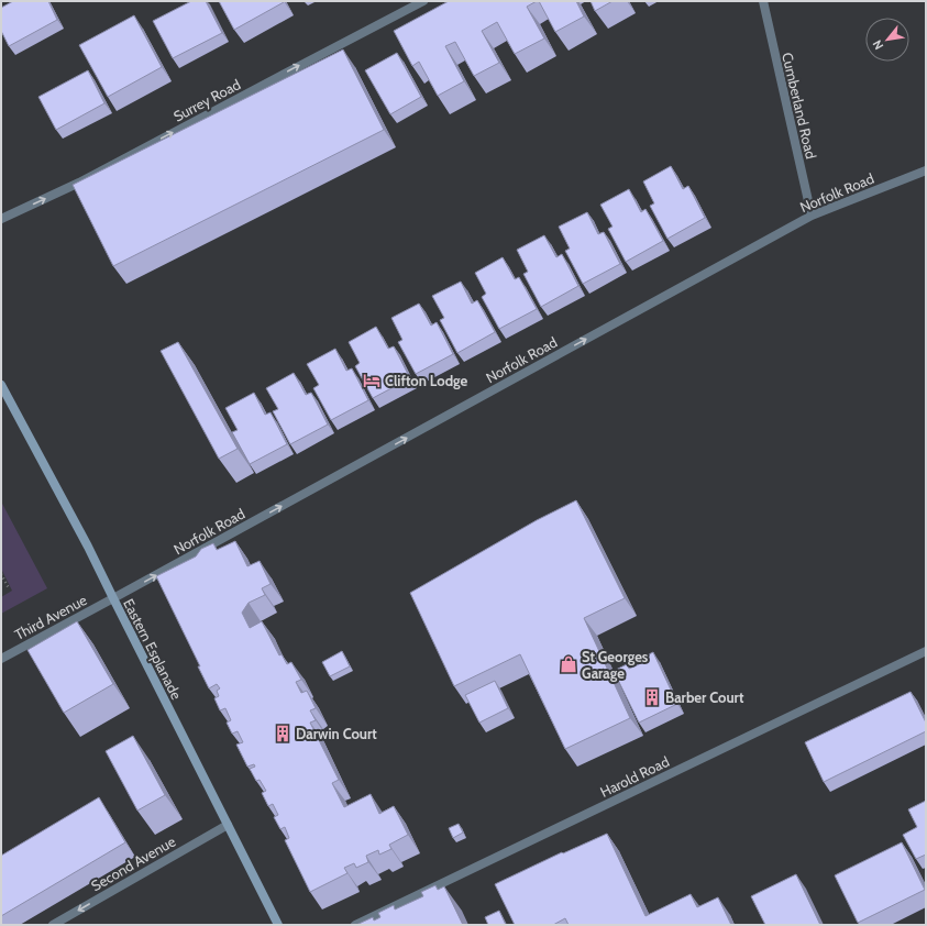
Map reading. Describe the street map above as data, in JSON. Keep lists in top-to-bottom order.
{
  "streets": {
    "main road": ["Eastern Esplanade"],
    "street": [
      "Surrey Road",
      "Cumberland Road",
      "Norfolk Road",
      "Third Avenue",
      "Harold Road",
      "Second Avenue"
    ]
  },
  "crossings": [
    ["Cumberland Road", "Norfolk Road"],
    ["Norfolk Road", "Third Avenue"],
    ["Norfolk Road", "Eastern Esplanade"],
    ["Third Avenue", "Eastern Esplanade"],
    ["Eastern Esplanade", "Second Avenue"]
  ],
  "one_way": ["Surrey Road", "Norfolk Road", "Second Avenue"],
  "places": {
    "hotel": ["Clifton Lodge"],
    "shop": ["St Georges Garage"],
    "building": ["Barber Court", "Darwin Court"]
  },
  "north": "bottom left"
}
